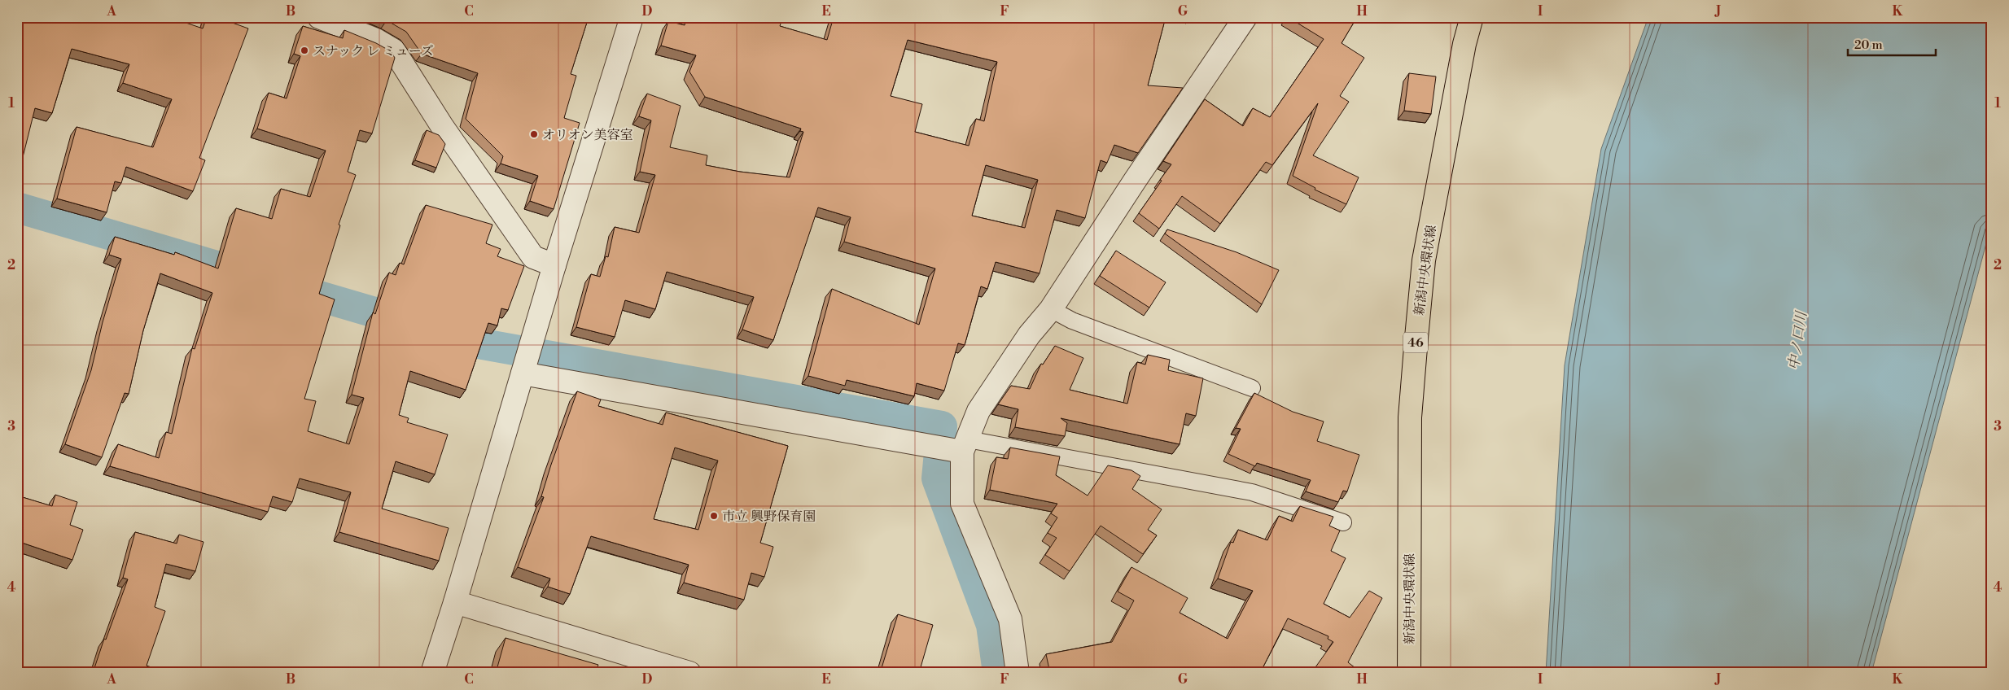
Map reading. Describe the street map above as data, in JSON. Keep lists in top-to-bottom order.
{
  "streets": {
    "main road": ["新潟中央環状線", "46"]
  },
  "water": ["中ノ口川"],
  "places": ["スナック レ ミューズ", "オリオン美容室", "市立 興野保育園"],
  "scale_bar": "20 m",
  "grid": {
    "columns": [
      "A",
      "B",
      "C",
      "D",
      "E",
      "F",
      "G",
      "H",
      "I",
      "J",
      "K"
    ],
    "rows": [
      "1",
      "2",
      "3",
      "4"
    ]
  }
}
